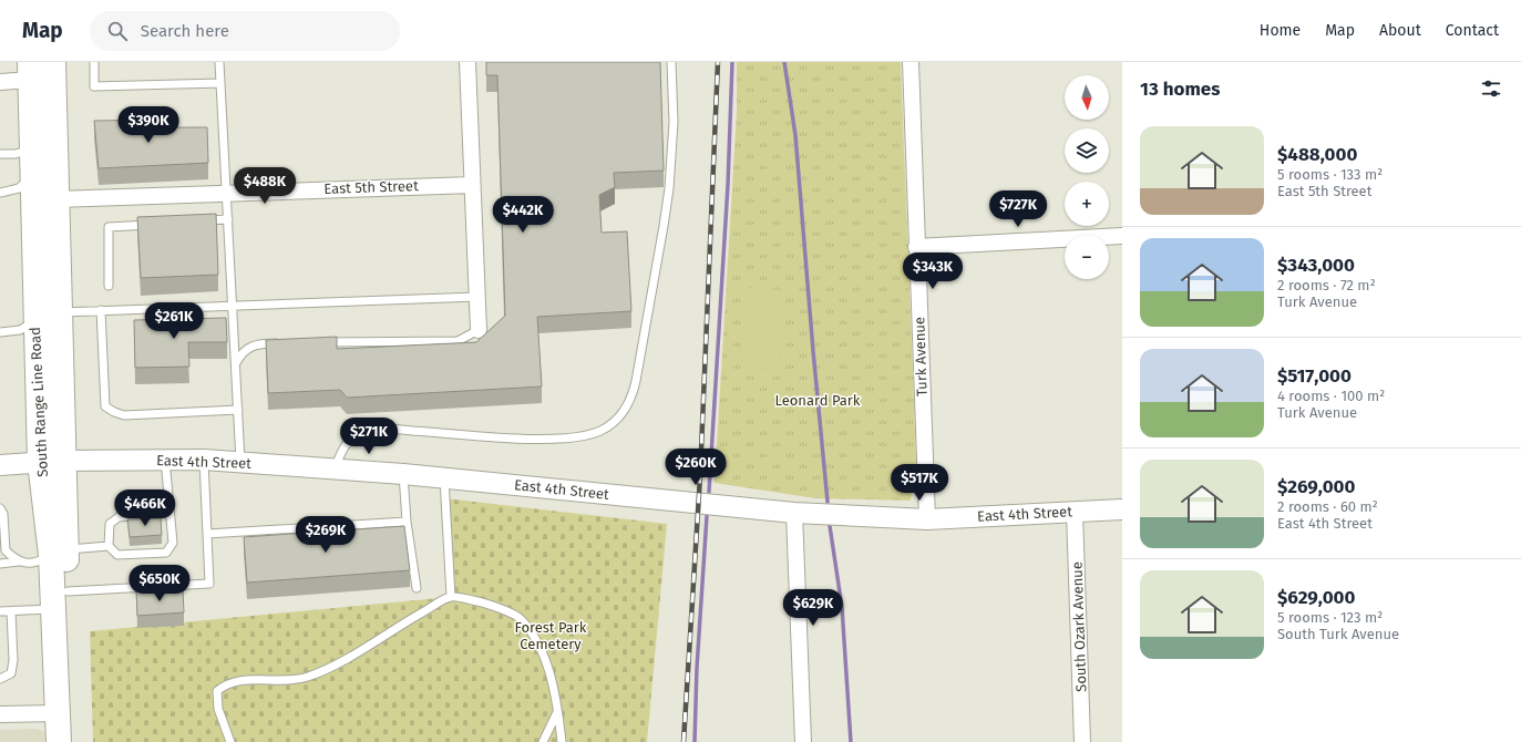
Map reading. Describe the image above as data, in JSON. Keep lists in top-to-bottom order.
{
  "streets": {
    "main road": ["South Range Line Road"],
    "street": [
      "East 5th Street",
      "Turk Avenue",
      "East 4th Street",
      "South Ozark Avenue"
    ]
  },
  "crossings": [
    ["East 5th Street", "South Range Line Road"],
    ["Turk Avenue", "East 4th Street"],
    ["South Range Line Road", "East 4th Street"],
    ["East 4th Street", "South Ozark Avenue"]
  ],
  "parks": ["Leonard Park", "Forest Park Cemetery"],
  "north": "bottom",
  "page": {
    "header": "Map",
    "search": "Search here",
    "nav": [
      "Home",
      "Map",
      "About",
      "Contact"
    ],
    "heading": "13 homes",
    "map_buttons": ["+", "−"],
    "price": [
      "$390K",
      "$488K",
      "$727K",
      "$442K",
      "$343K",
      "$261K",
      "$271K",
      "$260K",
      "$517K",
      "$466K",
      "$269K",
      "$650K",
      "$629K"
    ],
    "list": [
      {
        "name": "$488,000",
        "note": "5 rooms · 133 m² · East 5th Street"
      },
      {
        "name": "$343,000",
        "note": "2 rooms · 72 m² · Turk Avenue"
      },
      {
        "name": "$517,000",
        "note": "4 rooms · 100 m² · Turk Avenue"
      },
      {
        "name": "$269,000",
        "note": "2 rooms · 60 m² · East 4th Street"
      },
      {
        "name": "$629,000",
        "note": "5 rooms · 123 m² · South Turk Avenue"
      }
    ]
  }
}
